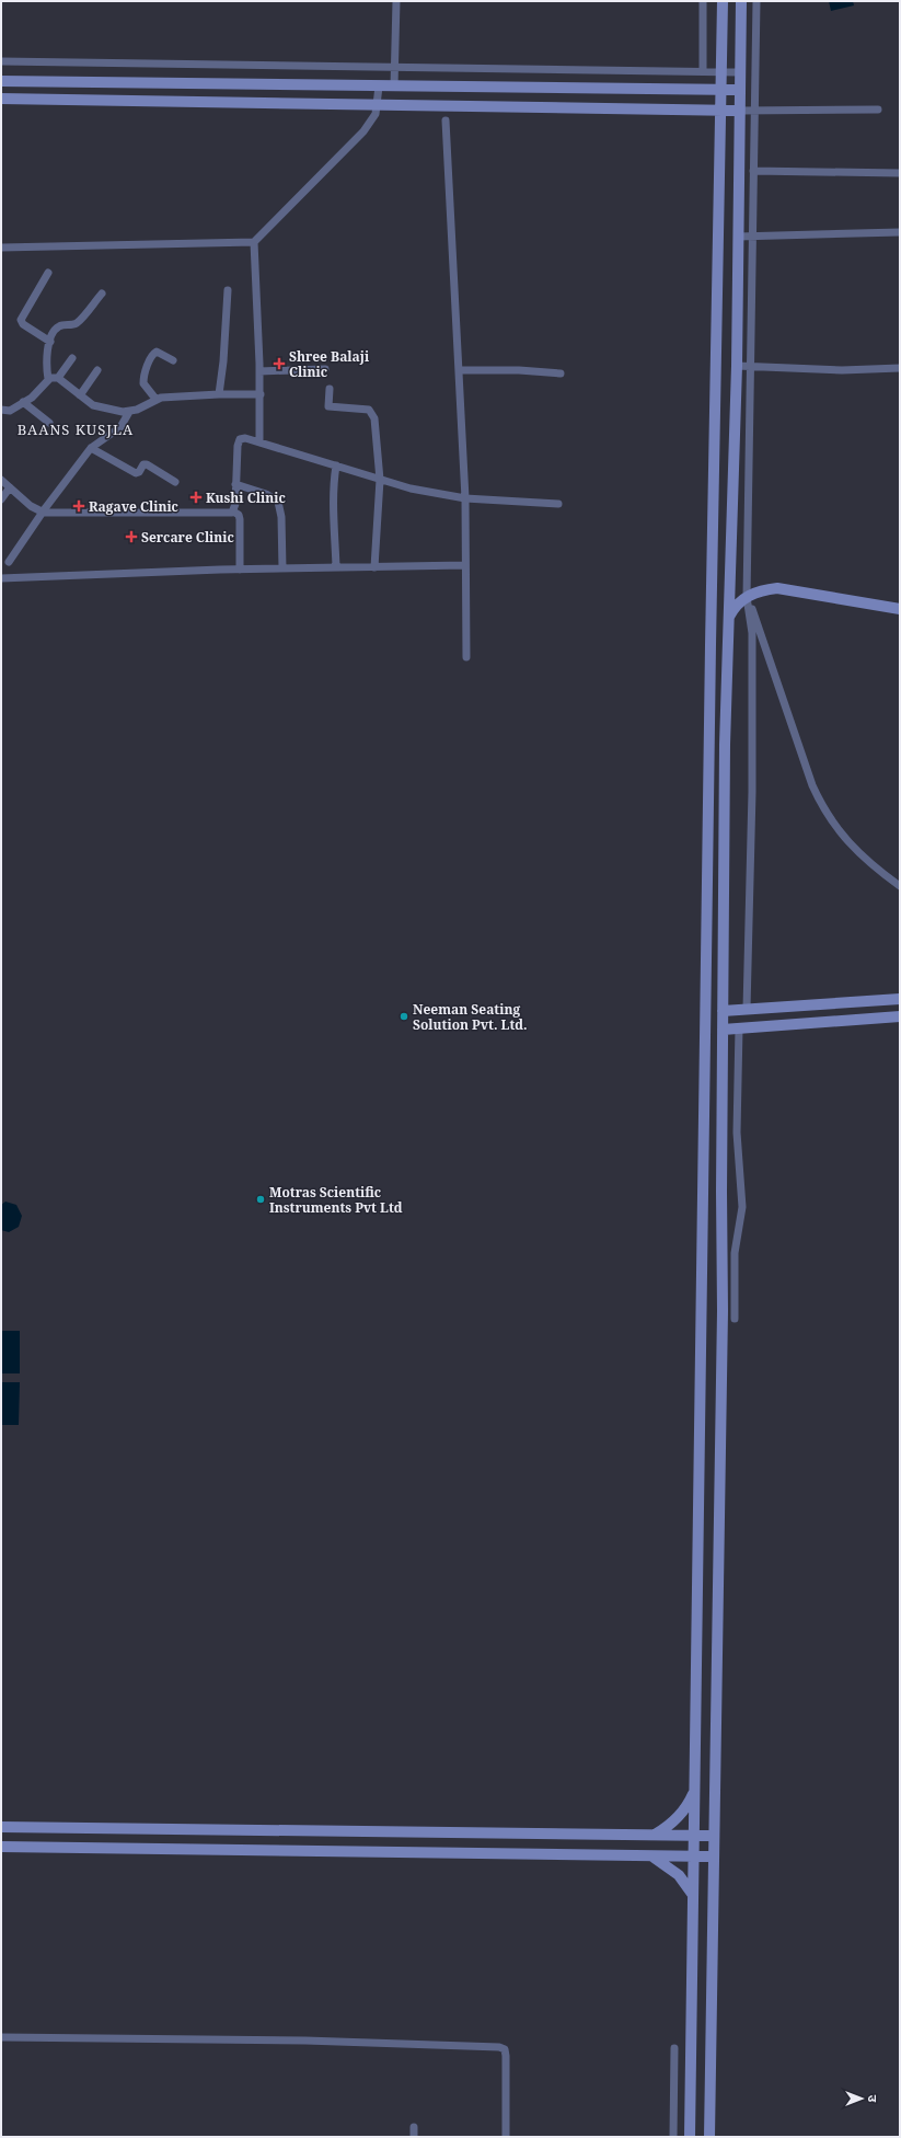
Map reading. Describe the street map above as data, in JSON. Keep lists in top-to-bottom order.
{
  "districts": ["BAANS KUSJLA"],
  "places": {
    "health": [
      "Shree Balaji Clinic",
      "Kushi Clinic",
      "Ragave Clinic",
      "Sercare Clinic"
    ],
    "other": ["Neeman Seating Solution Pvt. Ltd.", "Motras Scientific Instruments Pvt Ltd"]
  },
  "north": "right"
}
